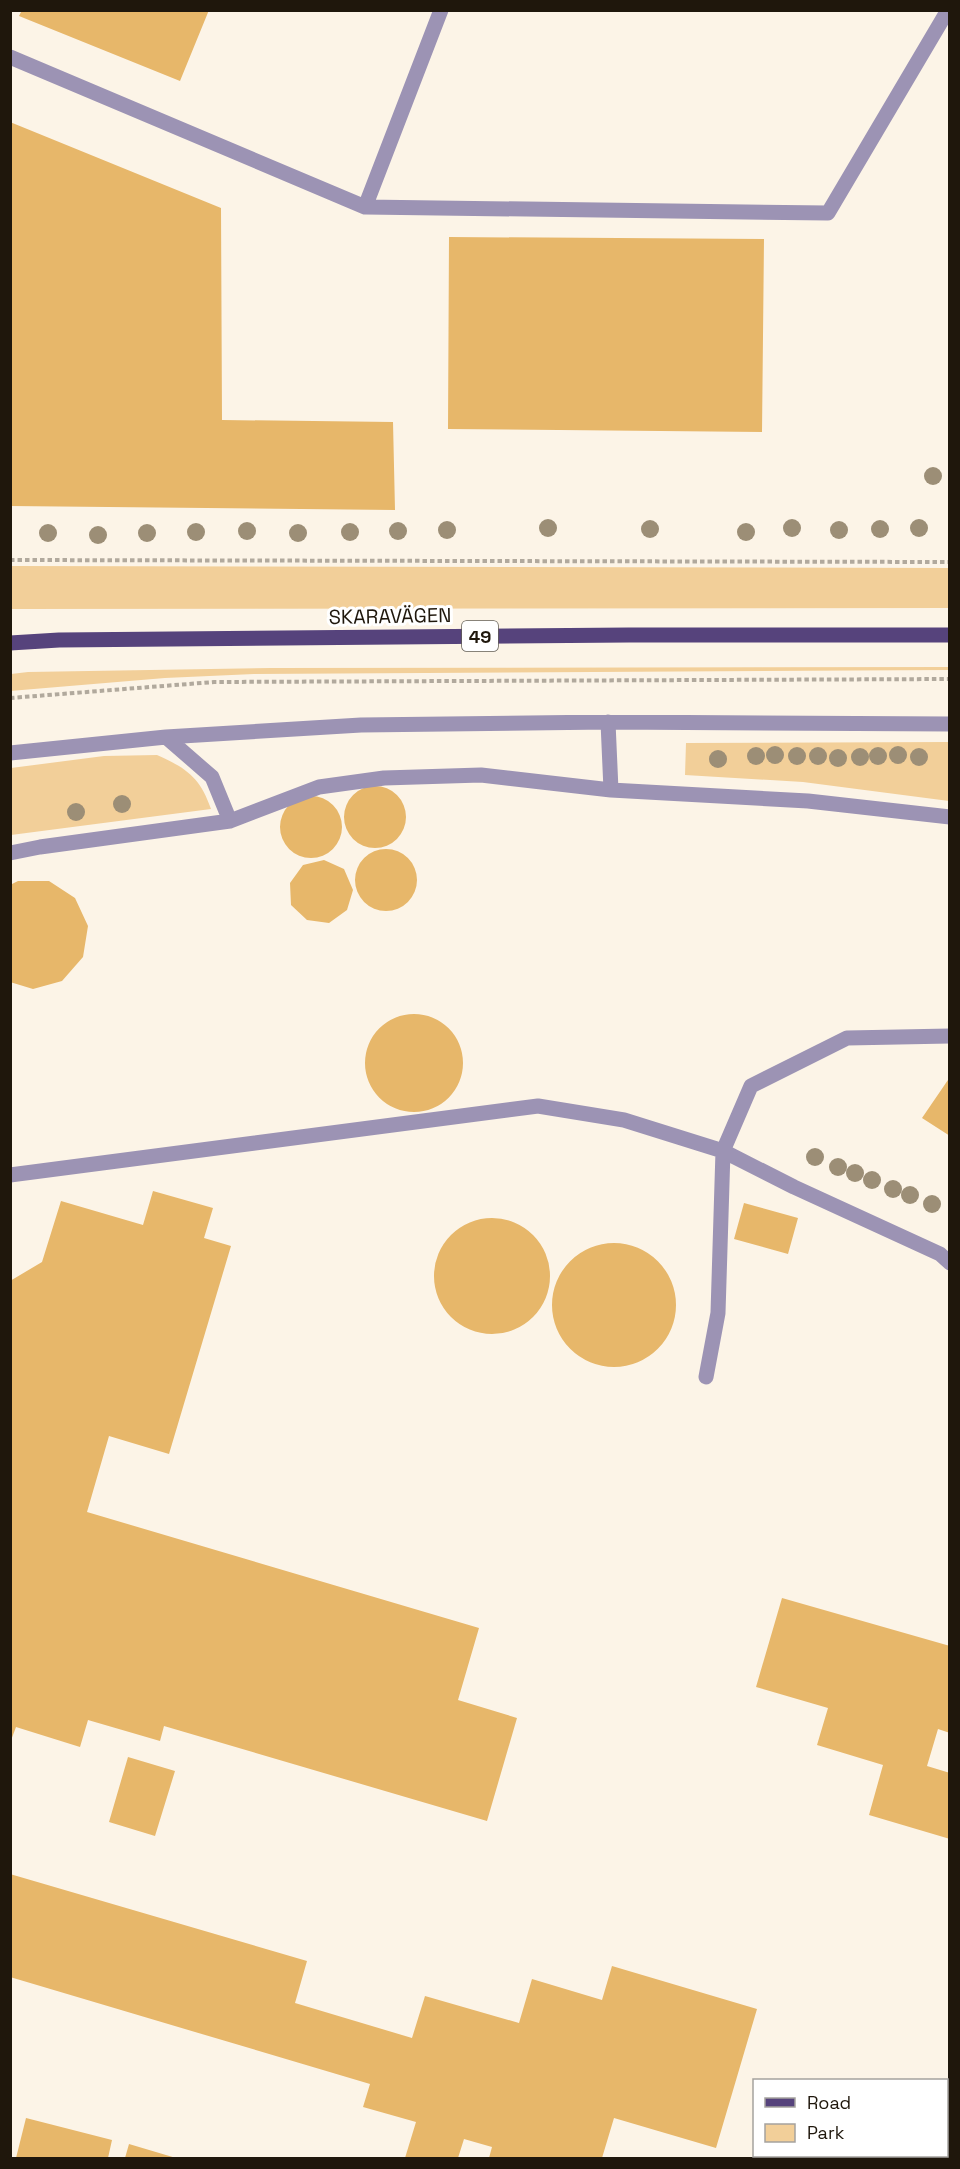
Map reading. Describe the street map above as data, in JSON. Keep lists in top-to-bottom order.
{
  "streets": {
    "main road": ["SKARAVÄGEN", "49"]
  },
  "legend": ["Road", "Park"]
}
